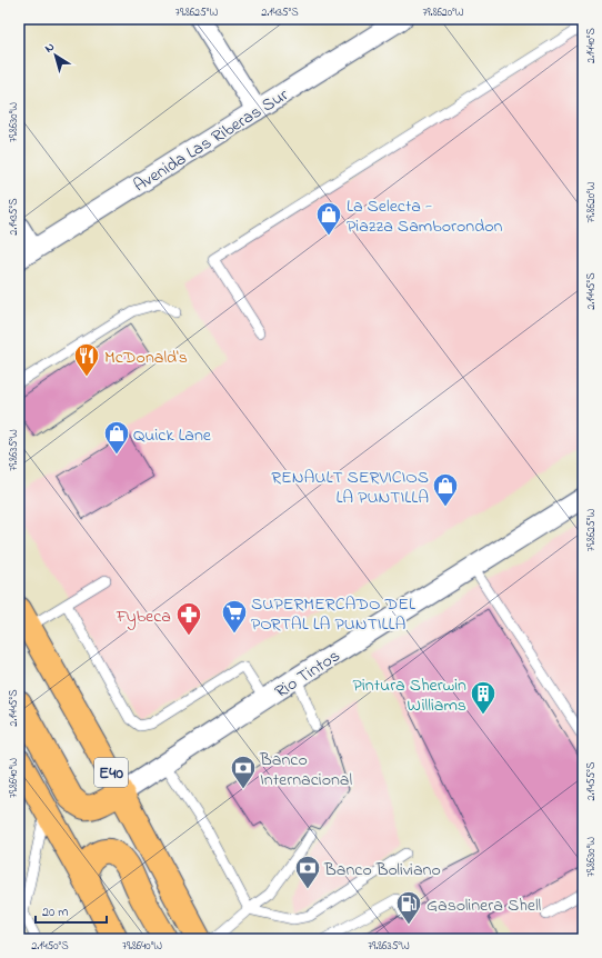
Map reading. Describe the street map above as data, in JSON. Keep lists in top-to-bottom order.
{
  "streets": {
    "highway": ["E40"],
    "street": ["Avenida Las Riberas Sur", "Rio Tintos"]
  },
  "crossings": [
    ["Rio Tintos", "E40"]
  ],
  "places": {
    "shop": ["La Selecta - Piazza Samborondon", "Quick Lane", "RENAULT SERVICIOS LA PUNTILLA"],
    "restaurant": ["McDonald's"],
    "supermarket": ["SUPERMERCADO DEL PORTAL LA PUNTILLA"],
    "pharmacy": ["Fybeca"],
    "building": ["Pintura Sherwin Williams"],
    "bank": ["Banco Internacional", "Banco Boliviano"],
    "fuel station": ["Gasolinera Shell"]
  },
  "scale_bar": "20 m",
  "north": "top left",
  "coordinates": [
    "79.8625°W",
    "2.1435°S",
    "79.8620°W",
    "2.1440°S",
    "79.8630°W",
    "2.1445°S",
    "79.8635°W",
    "79.8640°W",
    "2.1455°S",
    "2.1450°S"
  ]
}
